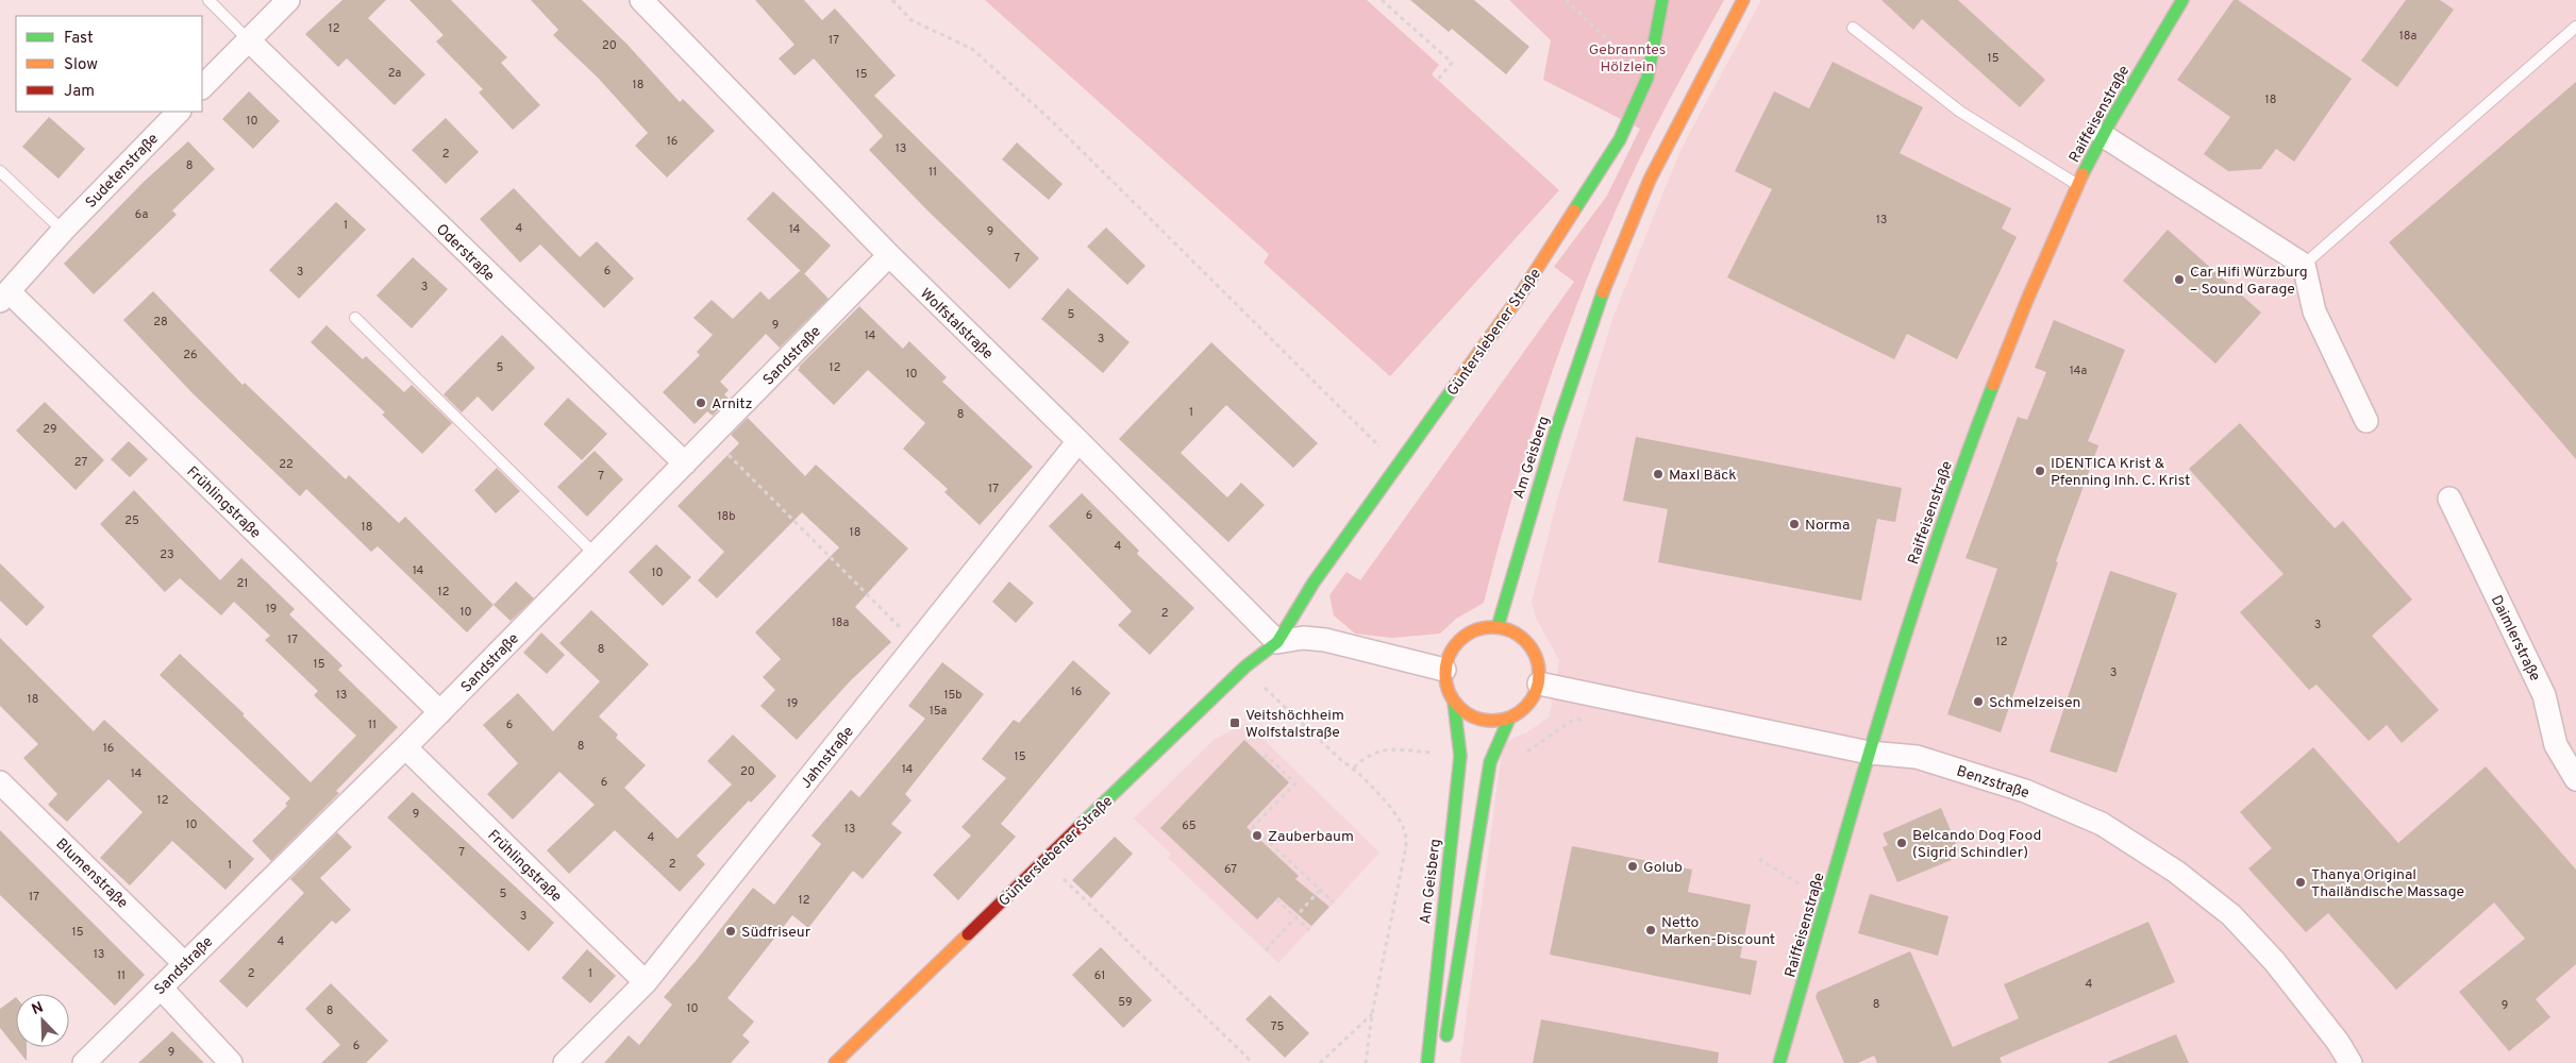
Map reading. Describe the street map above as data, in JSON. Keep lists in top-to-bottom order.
{
  "streets": {
    "street": [
      "Raiffeisenstraße",
      "Sudetenstraße",
      "Oderstraße",
      "Wolfstalstraße",
      "Günterslebener Straße",
      "Sandstraße",
      "Am Geisberg",
      "Frühlingstraße",
      "Daimlerstraße",
      "Jahnstraße",
      "Benzstraße",
      "Blumenstraße"
    ]
  },
  "crossings": [
    ["Raiffeisenstraße", "Benzstraße"],
    ["Sudetenstraße", "Frühlingstraße"],
    ["Oderstraße", "Sandstraße"],
    ["Wolfstalstraße", "Günterslebener Straße"],
    ["Wolfstalstraße", "Sandstraße"],
    ["Wolfstalstraße", "Jahnstraße"],
    ["Günterslebener Straße", "Am Geisberg"],
    ["Günterslebener Straße", "Benzstraße"],
    ["Sandstraße", "Frühlingstraße"],
    ["Sandstraße", "Blumenstraße"],
    ["Am Geisberg", "Benzstraße"],
    ["Frühlingstraße", "Jahnstraße"]
  ],
  "parks": ["Gebranntes Hölzlein"],
  "places": {
    "other": [
      "Car Hifi Würzburg – Sound Garage",
      "Arnitz",
      "IDENTICA Krist & Pfenning Inh. C. Krist",
      "Maxl Bäck",
      "Norma",
      "Schmelzeisen",
      "Zauberbaum",
      "Belcando Dog Food (Sigrid Schindler)",
      "Golub",
      "Thanya Original Thailändische Massage",
      "Netto Marken-Discount",
      "Südfriseur"
    ],
    "transit": ["Veitshöchheim Wolfstalstraße"]
  },
  "house_numbers": [
    "12",
    "18a",
    "17",
    "20",
    "15",
    "2a",
    "15",
    "18",
    "18",
    "10",
    "16",
    "13",
    "2",
    "8",
    "11",
    "6a",
    "13",
    "1",
    "4",
    "14",
    "9",
    "7",
    "6",
    "3",
    "3",
    "5",
    "28",
    "9",
    "14",
    "3",
    "26",
    "5",
    "12",
    "14a",
    "10",
    "1",
    "8",
    "29",
    "27",
    "22",
    "7",
    "17",
    "6",
    "18b",
    "25",
    "18",
    "18",
    "4",
    "23",
    "14",
    "10",
    "21",
    "12",
    "19",
    "10",
    "2",
    "18a",
    "3",
    "17",
    "12",
    "8",
    "15",
    "3",
    "16",
    "13",
    "15b",
    "18",
    "19",
    "15a",
    "11",
    "6",
    "8",
    "16",
    "15",
    "14",
    "20",
    "14",
    "6",
    "12",
    "9",
    "10",
    "65",
    "13",
    "4",
    "7",
    "2",
    "1",
    "67",
    "5",
    "17",
    "12",
    "3",
    "15",
    "4",
    "13",
    "2",
    "1",
    "11",
    "61",
    "4",
    "59",
    "8",
    "9",
    "10",
    "8",
    "75",
    "6",
    "9"
  ],
  "legend": ["Fast", "Slow", "Jam"],
  "north": "top left"
}
